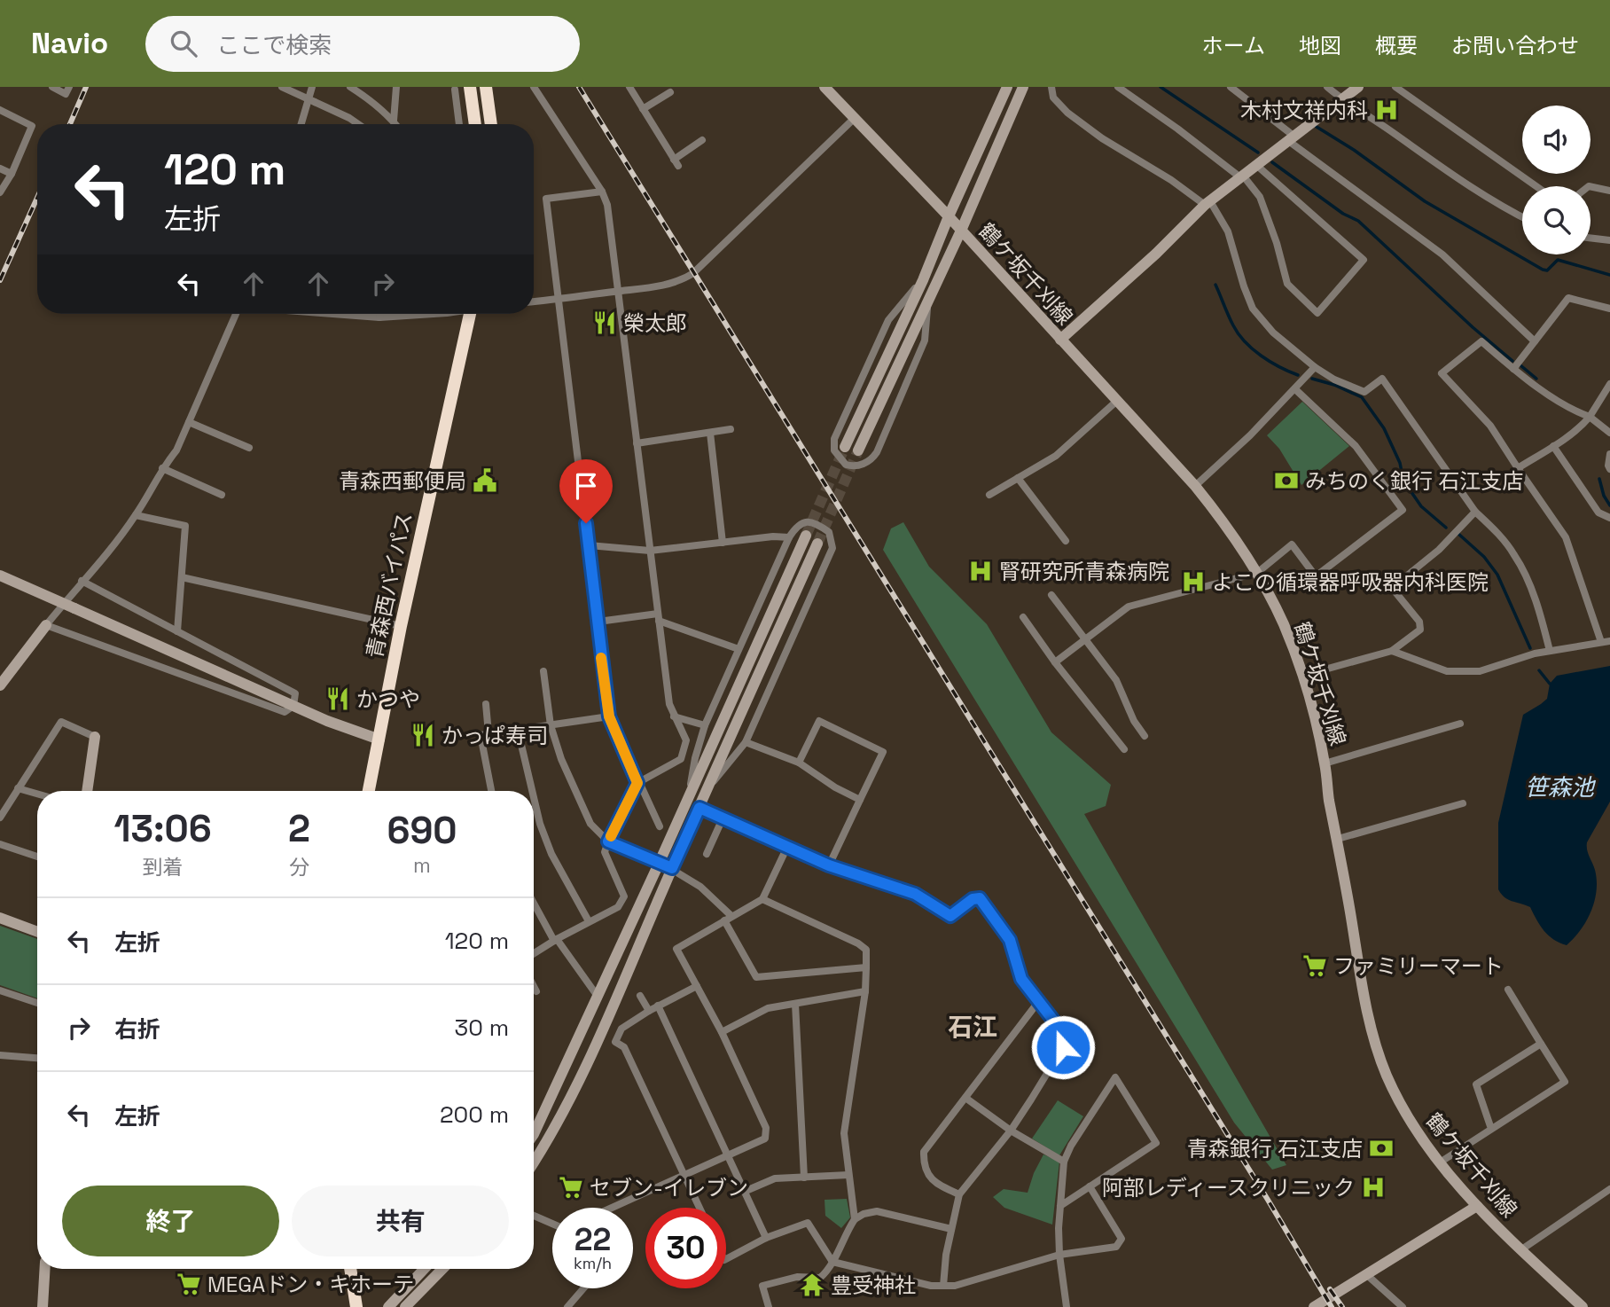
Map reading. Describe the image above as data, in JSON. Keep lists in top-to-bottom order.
{
  "streets": {
    "highway": ["青森西バイパス"],
    "street": ["鶴ケ坂千刈線"]
  },
  "districts": ["石江"],
  "water": ["笹森池"],
  "places": {
    "hospital": [
      "木村文祥内科",
      "腎研究所青森病院",
      "よこの循環器呼吸器内科医院",
      "阿部レディースクリニック"
    ],
    "restaurant": ["榮太郎", "かつや", "かっぱ寿司"],
    "public building": ["青森西郵便局"],
    "bank": ["みちのく銀行 石江支店", "青森銀行 石江支店"],
    "supermarket": ["ファミリーマート", "セブン-イレブン", "MEGAドン・キホーテ"],
    "temple": ["豊受神社"]
  },
  "page": {
    "header": "Navio",
    "search": "ここで検索",
    "nav": [
      "ホーム",
      "地図",
      "概要",
      "お問い合わせ"
    ],
    "turn": ["120 m", "左折"],
    "eta": [
      "13:06",
      "到着",
      "2",
      "分",
      "690",
      "m"
    ],
    "list": [
      {
        "name": "左折",
        "value": "120 m"
      },
      {
        "name": "右折",
        "value": "30 m"
      },
      {
        "name": "左折",
        "value": "200 m"
      }
    ],
    "buttons": ["終了", "共有"],
    "speed": "22 km/h",
    "limit": "30"
  }
}
